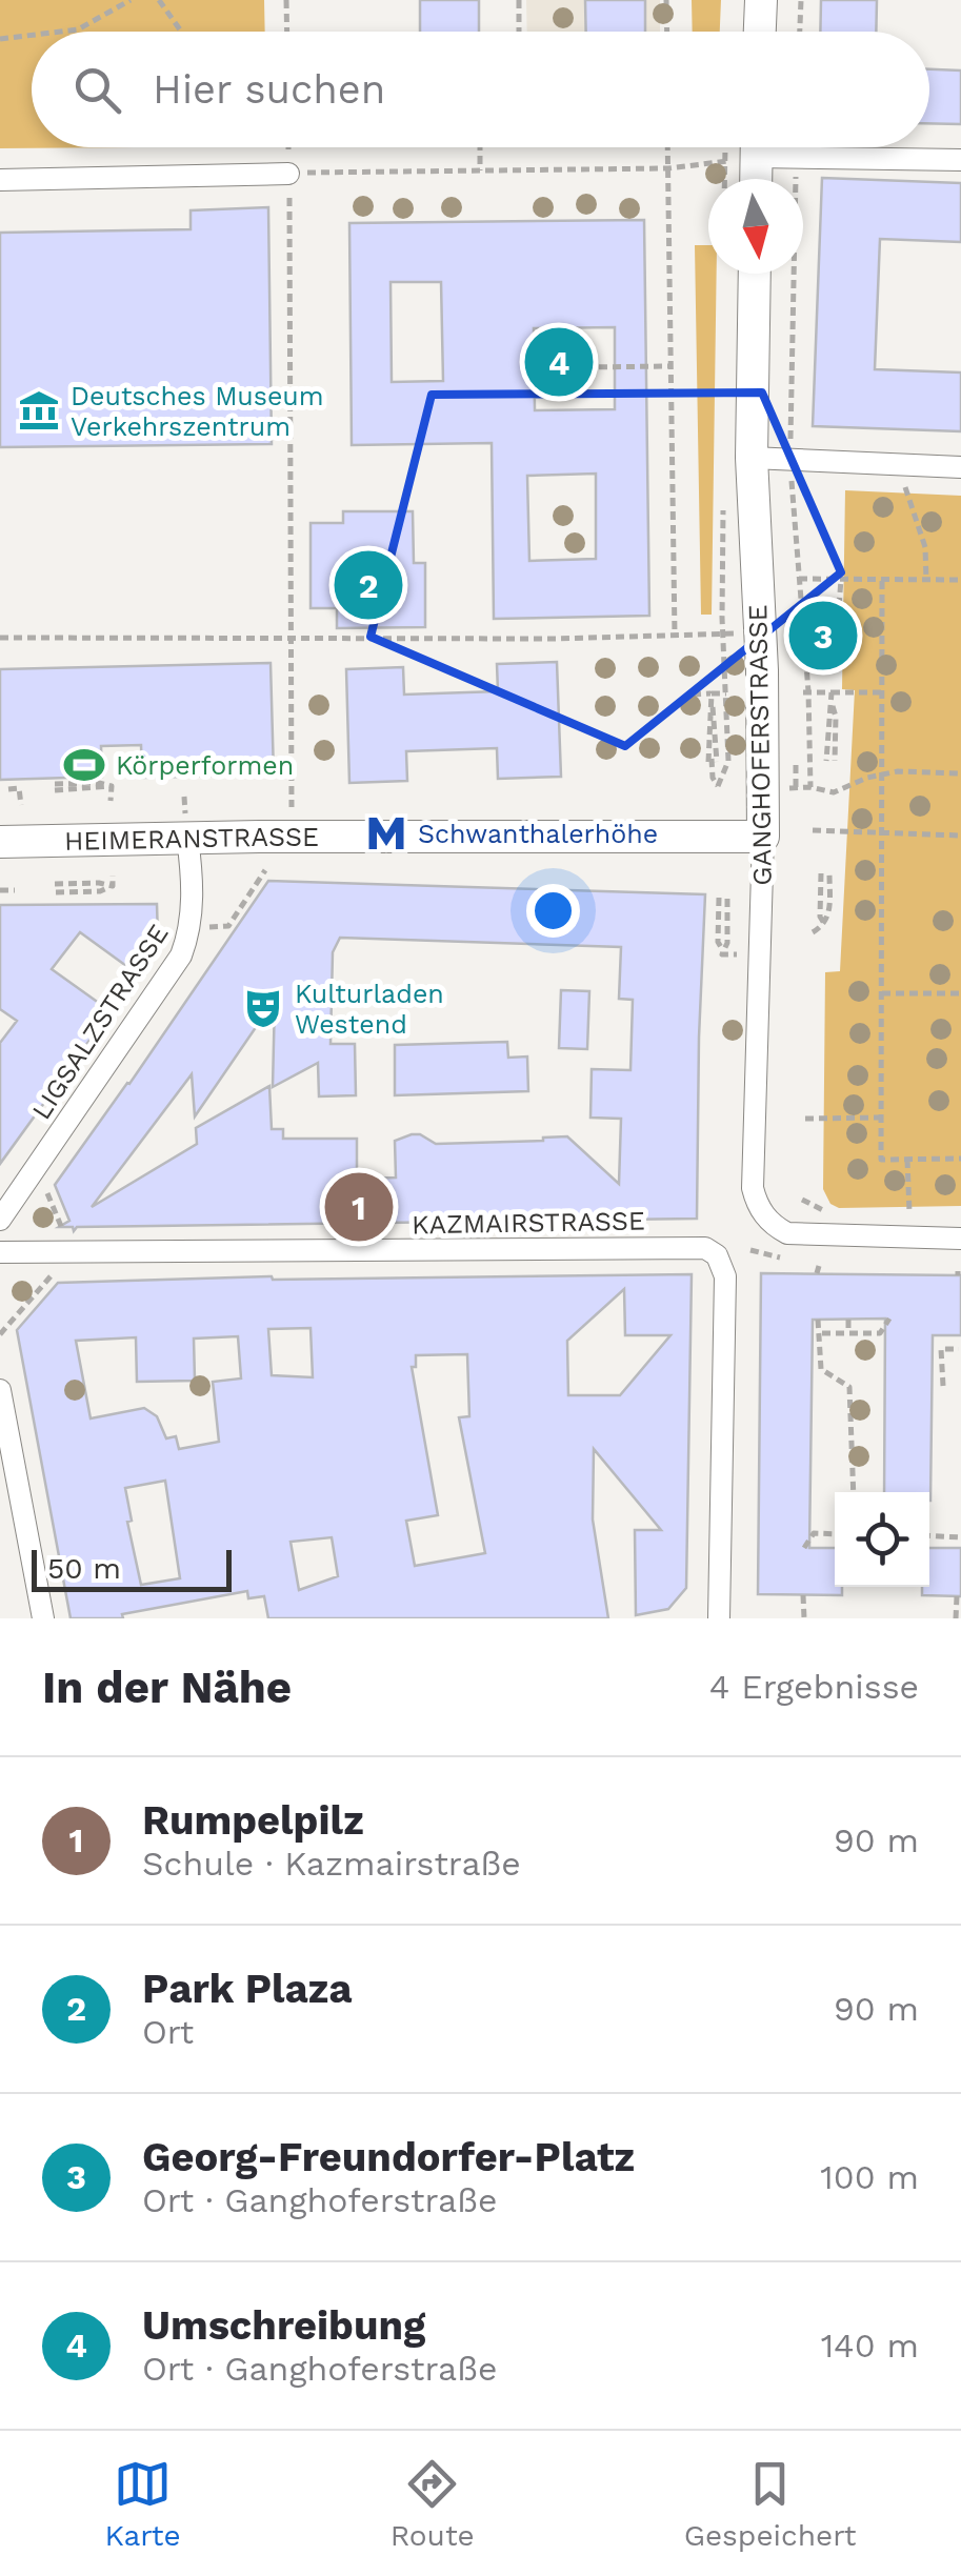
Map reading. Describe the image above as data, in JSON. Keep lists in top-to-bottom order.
{
  "streets": {
    "street": [
      "GANGHOFERSTRASSE",
      "HEIMERANSTRASSE",
      "LIGSALZSTRASSE",
      "KAZMAIRSTRASSE"
    ]
  },
  "crossings": [
    ["GANGHOFERSTRASSE", "HEIMERANSTRASSE"],
    ["HEIMERANSTRASSE", "LIGSALZSTRASSE"]
  ],
  "places": {
    "museum": ["Deutsches Museum Verkehrszentrum"],
    "sports": ["Körperformen"],
    "metro station": ["Schwanthalerhöhe"],
    "theatre": ["Kulturladen Westend"]
  },
  "scale_bar": "50 m",
  "north": "bottom",
  "page": {
    "search": "Hier suchen",
    "pins": [
      "4",
      "2",
      "3",
      "1"
    ],
    "scale": "50 m",
    "heading": ["In der Nähe", "4 Ergebnisse"],
    "list": [
      {
        "mark": "1",
        "name": "Rumpelpilz",
        "note": "Schule · Kazmairstraße",
        "value": "90 m"
      },
      {
        "mark": "2",
        "name": "Park Plaza",
        "note": "Ort",
        "value": "90 m"
      },
      {
        "mark": "3",
        "name": "Georg-Freundorfer-Platz",
        "note": "Ort · Ganghoferstraße",
        "value": "100 m"
      },
      {
        "mark": "4",
        "name": "Umschreibung",
        "note": "Ort · Ganghoferstraße",
        "value": "140 m"
      }
    ],
    "nav": ["Karte", "Route", "Gespeichert"]
  }
}
